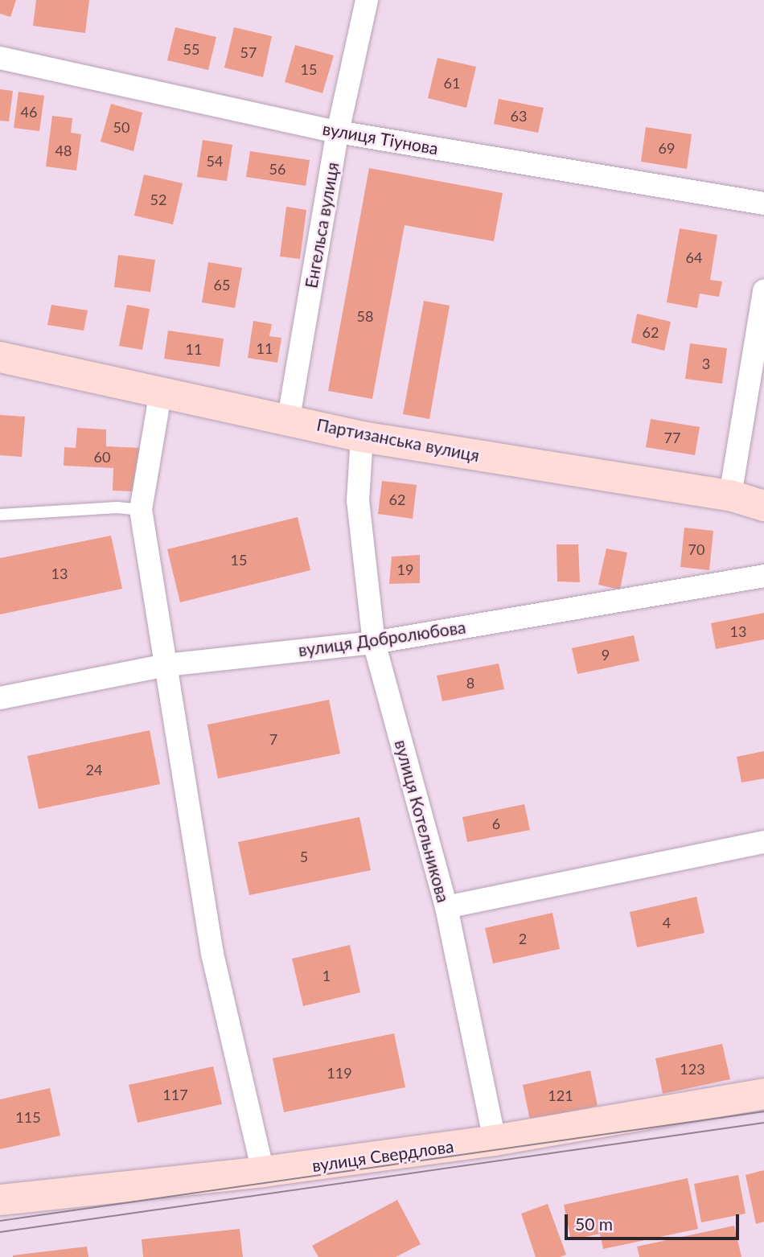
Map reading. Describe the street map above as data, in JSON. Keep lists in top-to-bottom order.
{
  "streets": {
    "street": [
      "вулиця Тіунова",
      "Енгельса вулиця",
      "Партизанська вулиця",
      "вулиця Добролюбова",
      "вулиця Котельникова",
      "вулиця Свердлова"
    ]
  },
  "crossings": [
    ["вулиця Тіунова", "Енгельса вулиця"],
    ["Енгельса вулиця", "Партизанська вулиця"],
    ["Партизанська вулиця", "вулиця Котельникова"],
    ["вулиця Добролюбова", "вулиця Котельникова"],
    ["вулиця Котельникова", "вулиця Свердлова"]
  ],
  "house_numbers": [
    "55",
    "57",
    "15",
    "61",
    "46",
    "63",
    "50",
    "69",
    "48",
    "54",
    "56",
    "52",
    "64",
    "65",
    "58",
    "62",
    "11",
    "11",
    "3",
    "77",
    "60",
    "62",
    "70",
    "15",
    "19",
    "13",
    "13",
    "9",
    "8",
    "7",
    "24",
    "6",
    "5",
    "4",
    "2",
    "1",
    "123",
    "119",
    "117",
    "121",
    "115"
  ],
  "scale_bar": "50 m"
}
